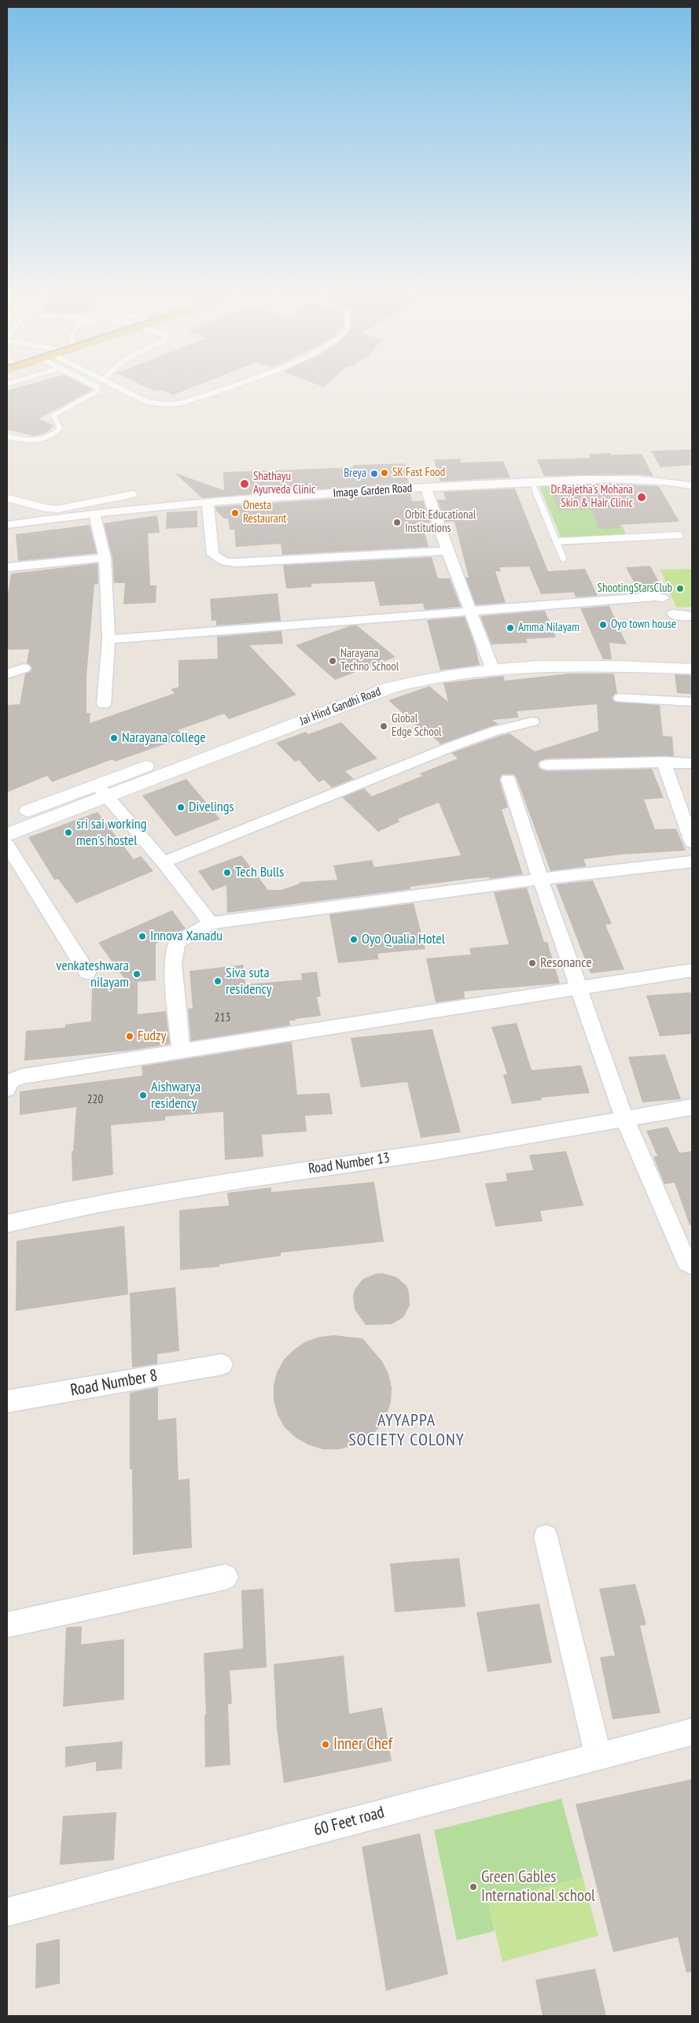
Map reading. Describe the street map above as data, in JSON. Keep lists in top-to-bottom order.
{
  "streets": {
    "street": [
      "Image Garden Road",
      "Jai Hind Gandhi Road",
      "Road Number 13",
      "Road Number 8",
      "60 Feet road"
    ]
  },
  "districts": ["AYYAPPA SOCIETY COLONY"],
  "places": [
    "SK Fast Food",
    "Breya",
    "Shathayu Ayurveda Clinic",
    "Dr.Rajetha's Mohana Skin & Hair Clinic",
    "Onesta Restaurant",
    "Orbit Educational Institutions",
    "ShootingStarsClub",
    "Oyo town house",
    "Amma Nilayam",
    "Narayana Techno School",
    "Global Edge School",
    "Narayana college",
    "Divelings",
    "sri sai working men's hostel",
    "Tech Bulls",
    "Innova Xanadu",
    "Oyo Qualia Hotel",
    "Resonance",
    "venkateshwara nilayam",
    "Siva suta residency",
    "Fudzy",
    "Aishwarya residency",
    "Inner Chef",
    "Green Gables International school"
  ],
  "house_numbers": ["213", "220"]
}
